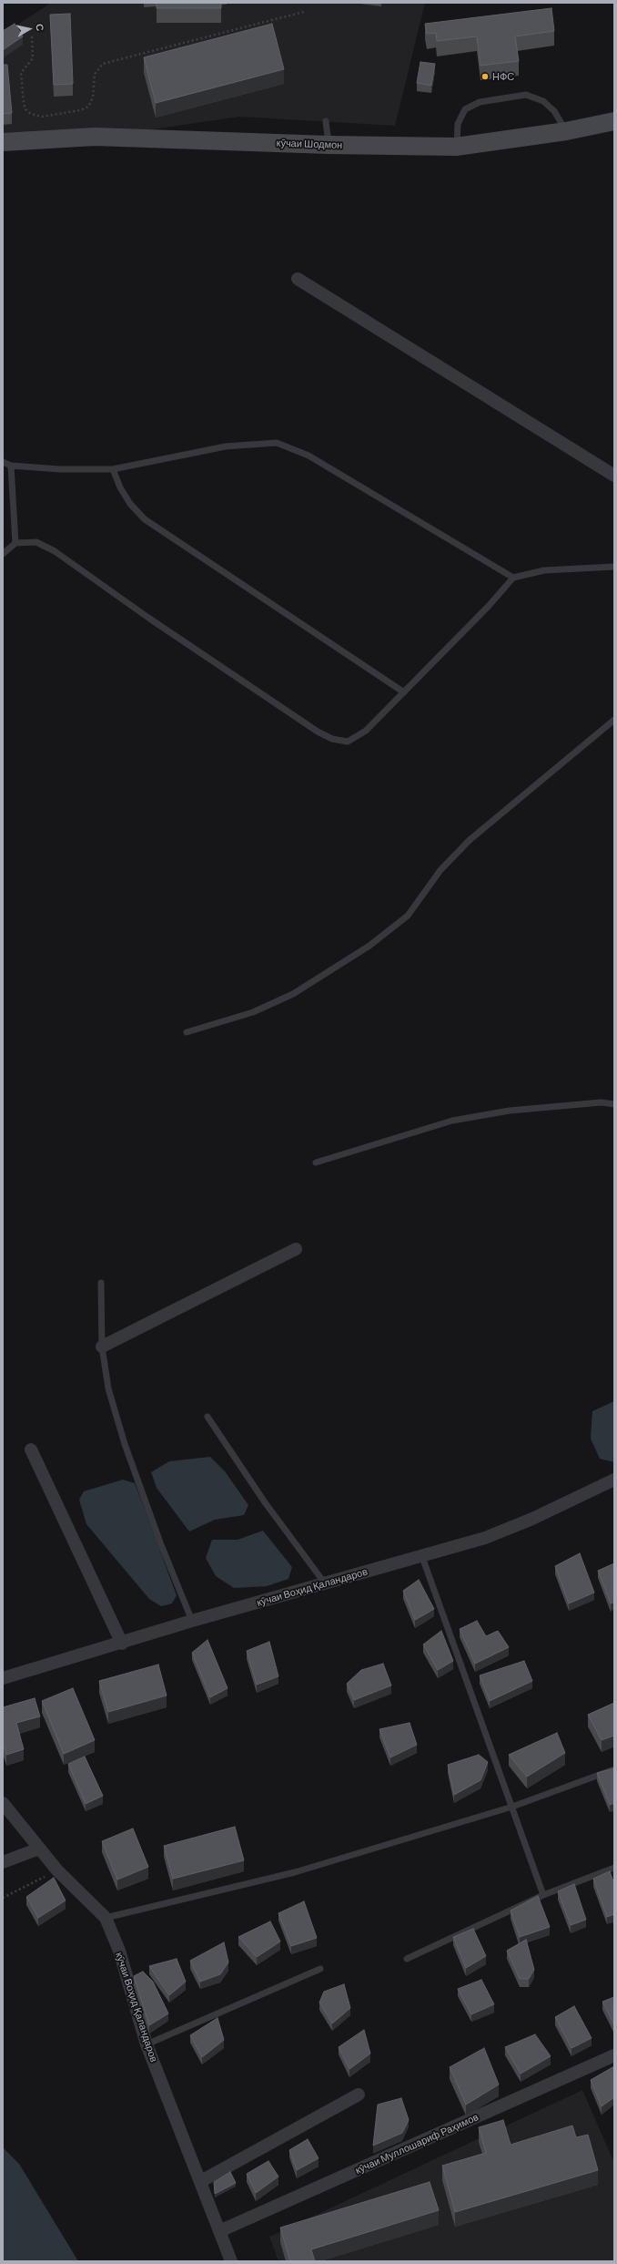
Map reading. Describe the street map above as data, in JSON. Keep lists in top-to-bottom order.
{
  "streets": {
    "main road": ["кӯчаи Шодмон"],
    "street": ["кӯчаи Воҳид Қаландаров", "кӯчаи Муллошариф Раҳимов"]
  },
  "crossings": [
    ["кӯчаи Воҳид Қаландаров", "кӯчаи Муллошариф Раҳимов"]
  ],
  "places": ["НФС"],
  "north": "right"
}
